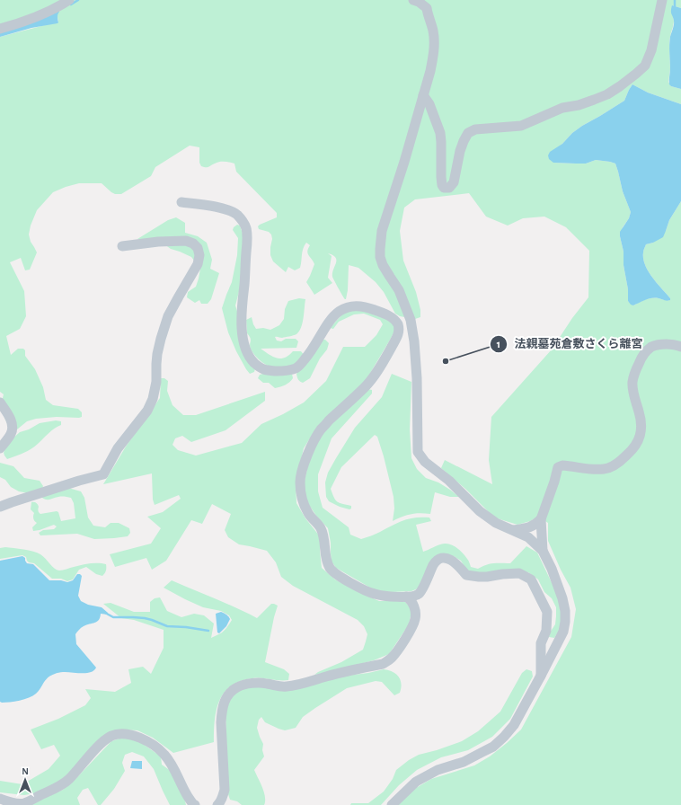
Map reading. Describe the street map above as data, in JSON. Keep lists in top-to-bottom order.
{
  "places": ["法親墓苑倉敷さくら離宮"],
  "north": "top"
}
